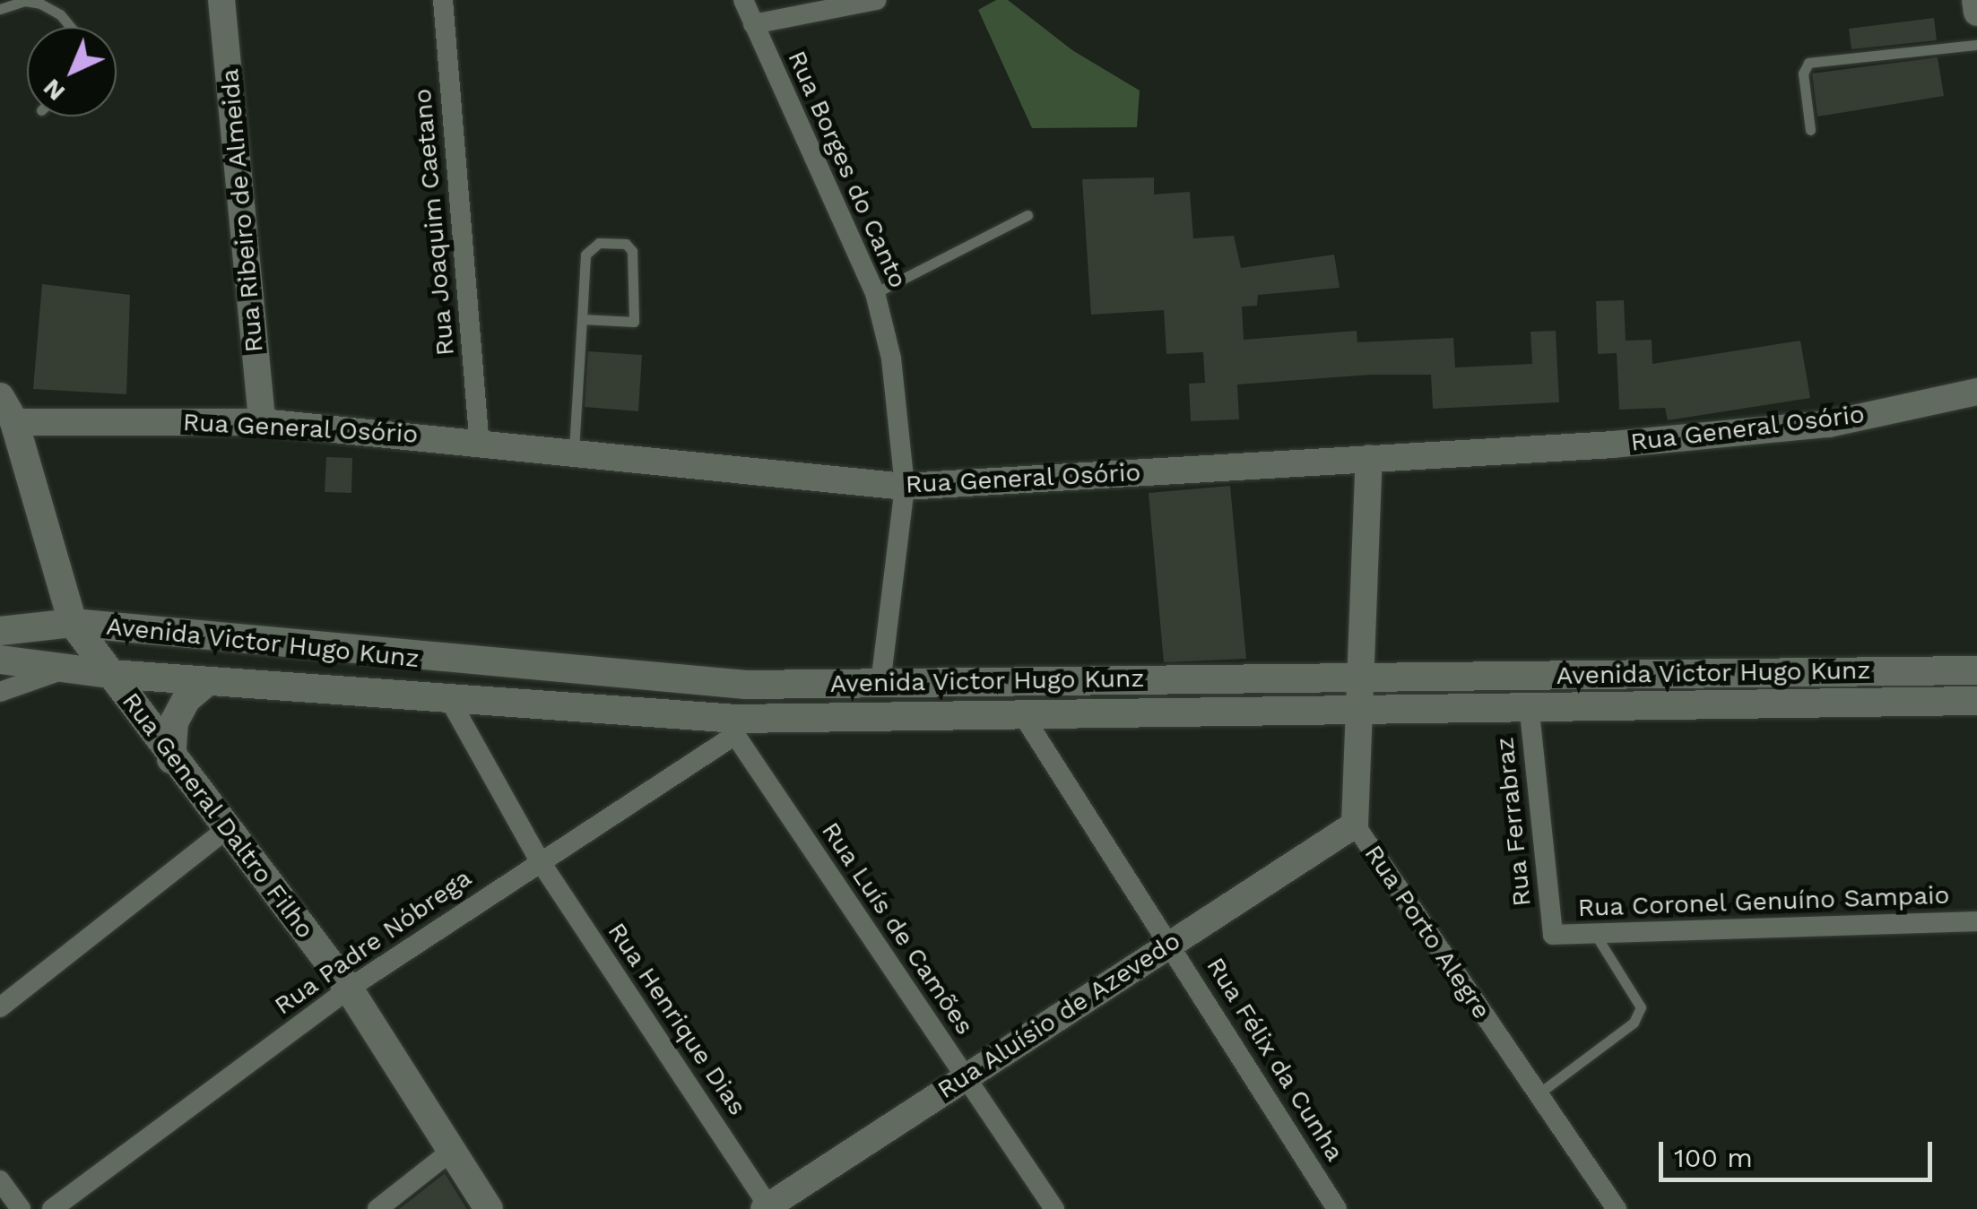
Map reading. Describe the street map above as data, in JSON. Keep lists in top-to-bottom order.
{
  "streets": {
    "main road": ["Avenida Victor Hugo Kunz", "Rua General Daltro Filho"],
    "street": [
      "Rua Borges do Canto",
      "Rua Ribeiro de Almeida",
      "Rua Joaquim Caetano",
      "Rua General Osório",
      "Rua Ferrabraz",
      "Rua Coronel Genuíno Sampaio",
      "Rua Luís de Camões",
      "Rua Porto Alegre",
      "Rua Padre Nóbrega",
      "Rua Aluísio de Azevedo",
      "Rua Henrique Dias",
      "Rua Félix da Cunha"
    ]
  },
  "crossings": [
    ["Rua Borges do Canto", "Rua General Osório"],
    ["Rua Borges do Canto", "Avenida Victor Hugo Kunz"],
    ["Rua Ribeiro de Almeida", "Rua General Osório"],
    ["Rua Joaquim Caetano", "Rua General Osório"],
    ["Rua General Osório", "Rua General Daltro Filho"],
    ["Rua General Osório", "Rua Porto Alegre"],
    ["Avenida Victor Hugo Kunz", "Rua General Daltro Filho"],
    ["Avenida Victor Hugo Kunz", "Rua Ferrabraz"],
    ["Avenida Victor Hugo Kunz", "Rua Luís de Camões"],
    ["Avenida Victor Hugo Kunz", "Rua Porto Alegre"],
    ["Avenida Victor Hugo Kunz", "Rua Padre Nóbrega"],
    ["Avenida Victor Hugo Kunz", "Rua Henrique Dias"],
    ["Avenida Victor Hugo Kunz", "Rua Félix da Cunha"],
    ["Rua General Daltro Filho", "Rua Padre Nóbrega"],
    ["Rua Ferrabraz", "Rua Coronel Genuíno Sampaio"],
    ["Rua Luís de Camões", "Rua Padre Nóbrega"],
    ["Rua Luís de Camões", "Rua Aluísio de Azevedo"],
    ["Rua Porto Alegre", "Rua Aluísio de Azevedo"],
    ["Rua Padre Nóbrega", "Rua Henrique Dias"],
    ["Rua Aluísio de Azevedo", "Rua Henrique Dias"],
    ["Rua Aluísio de Azevedo", "Rua Félix da Cunha"]
  ],
  "scale_bar": "100 m",
  "north": "bottom left"
}
